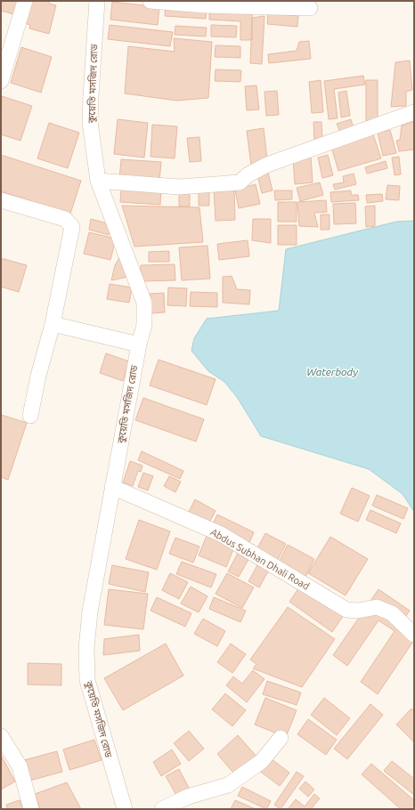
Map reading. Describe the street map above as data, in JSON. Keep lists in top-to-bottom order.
{
  "streets": {
    "street": ["কুয়েতি মসজিদ রোড", "Abdus Subhan Dhali Road"]
  },
  "crossings": [
    ["কুয়েতি মসজিদ রোড", "Abdus Subhan Dhali Road"]
  ],
  "water": ["Waterbody"]
}
